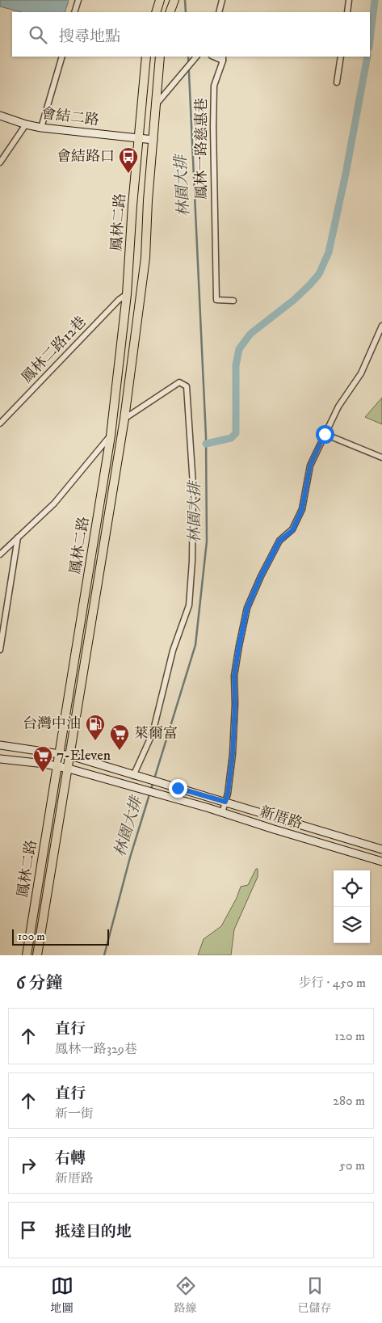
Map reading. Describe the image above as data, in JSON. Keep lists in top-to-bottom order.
{
  "streets": {
    "main road": ["鳳林二路"],
    "street": [
      "會結二路",
      "鳳林一路慈惠巷",
      "鳳林二路12巷",
      "新厝路"
    ]
  },
  "crossings": [
    ["會結二路", "鳳林二路"],
    ["鳳林二路", "鳳林二路12巷"],
    ["鳳林二路", "新厝路"]
  ],
  "water": ["林園大排"],
  "places": {
    "bus stop": ["會結路口"],
    "fuel station": ["台灣中油"],
    "supermarket": ["萊爾富", "7-Eleven"]
  },
  "scale_bar": "100 m",
  "page": {
    "search": "搜尋地點",
    "scale": "100 m",
    "heading": ["6 分鐘", "步行 · 450 m"],
    "list": [
      ["直行", "鳳林一路329巷", "120 m"],
      ["直行", "新一街", "280 m"],
      ["右轉", "新厝路", "50 m"],
      "抵達目的地"
    ],
    "nav": ["地圖", "路線", "已儲存"]
  }
}
